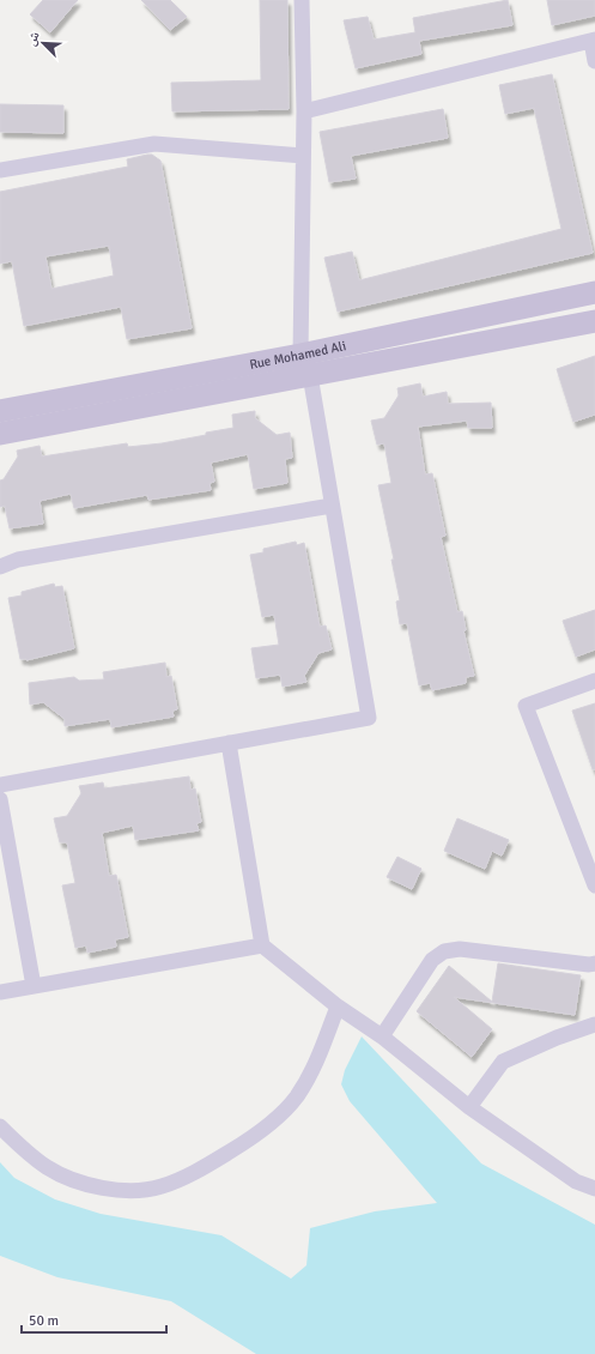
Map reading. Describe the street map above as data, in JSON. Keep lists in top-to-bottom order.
{
  "streets": {
    "street": ["Rue Mohamed Ali"]
  },
  "scale_bar": "50 m",
  "north": "top left"
}
